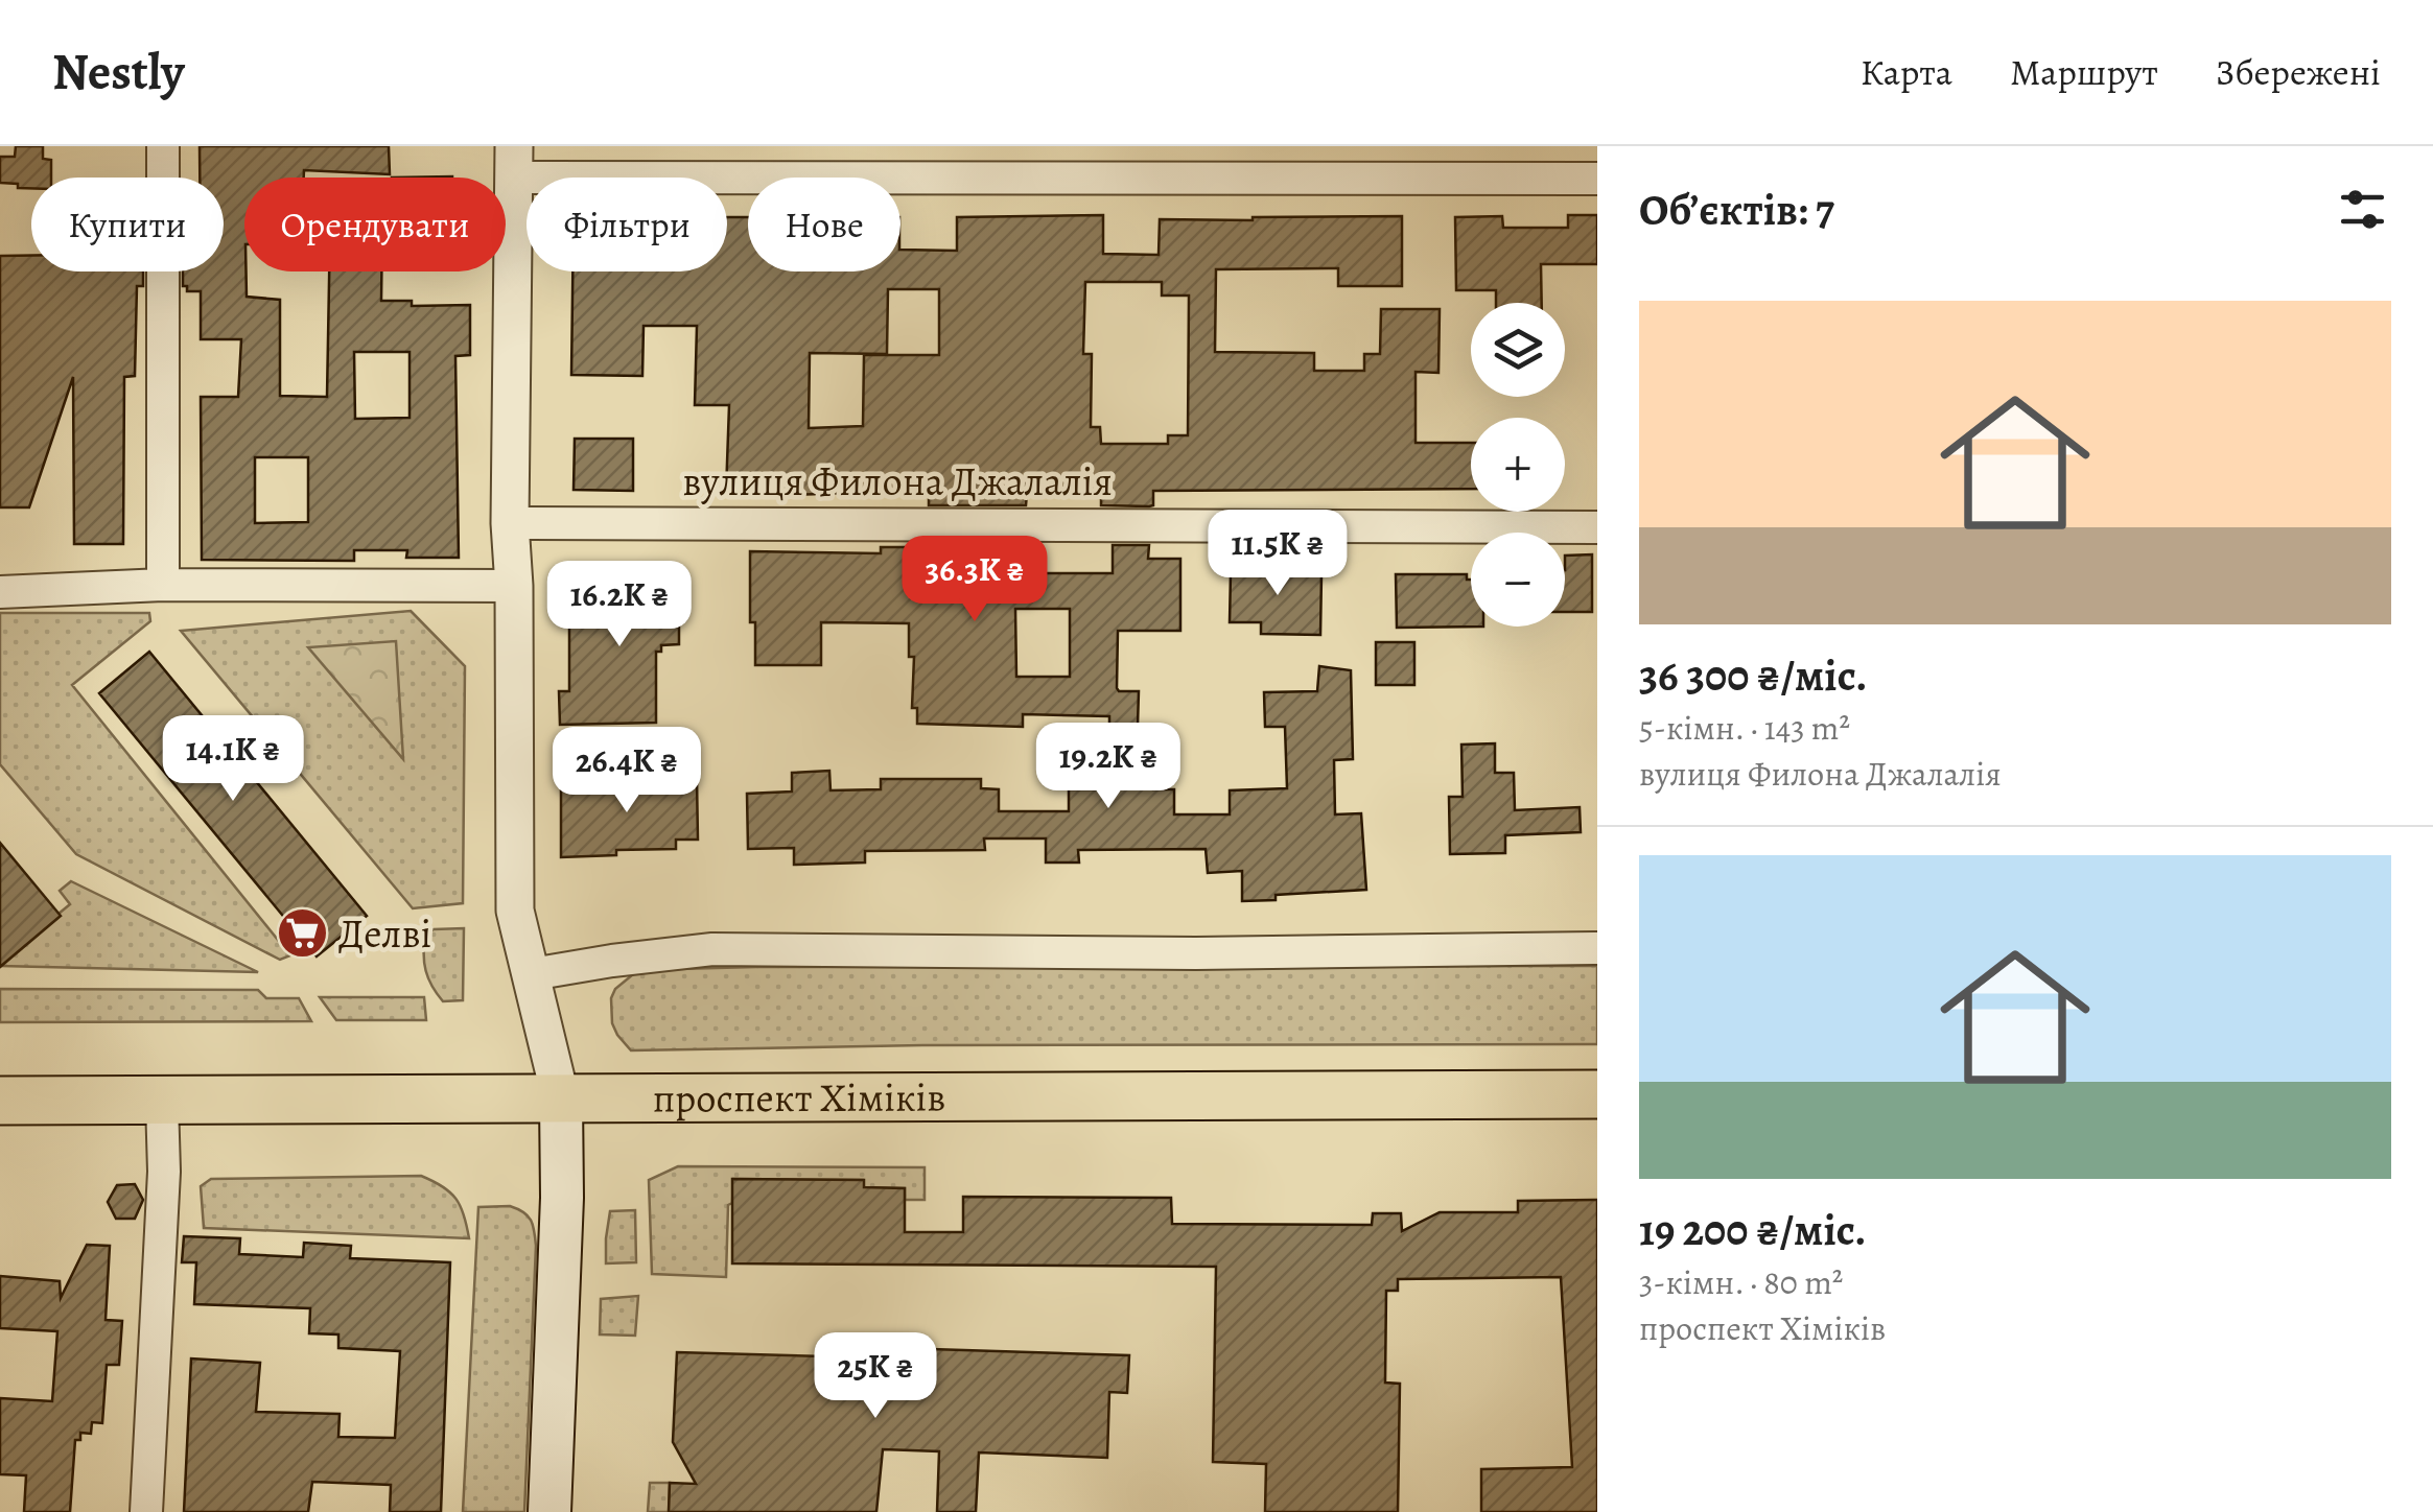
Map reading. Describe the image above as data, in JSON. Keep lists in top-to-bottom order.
{
  "streets": {
    "main road": ["проспект Хіміків"],
    "street": ["вулиця Филона Джалалія"]
  },
  "places": {
    "supermarket": ["Делві"]
  },
  "page": {
    "header": "Nestly",
    "nav": ["Карта", "Маршрут", "Збережені"],
    "heading": "Об’єктів: 7",
    "chip": [
      "Купити",
      "Орендувати",
      "Фільтри",
      "Нове"
    ],
    "list": [
      {
        "name": "36 300 ₴/міс.",
        "note": "5-кімн. · 143 m² · вулиця Филона Джалалія"
      },
      {
        "name": "19 200 ₴/міс.",
        "note": "3-кімн. · 80 m² · проспект Хіміків"
      }
    ],
    "map_buttons": ["+", "−"],
    "price": [
      "11.5K ₴",
      "36.3K ₴",
      "16.2K ₴",
      "14.1K ₴",
      "19.2K ₴",
      "26.4K ₴",
      "25K ₴"
    ]
  }
}
